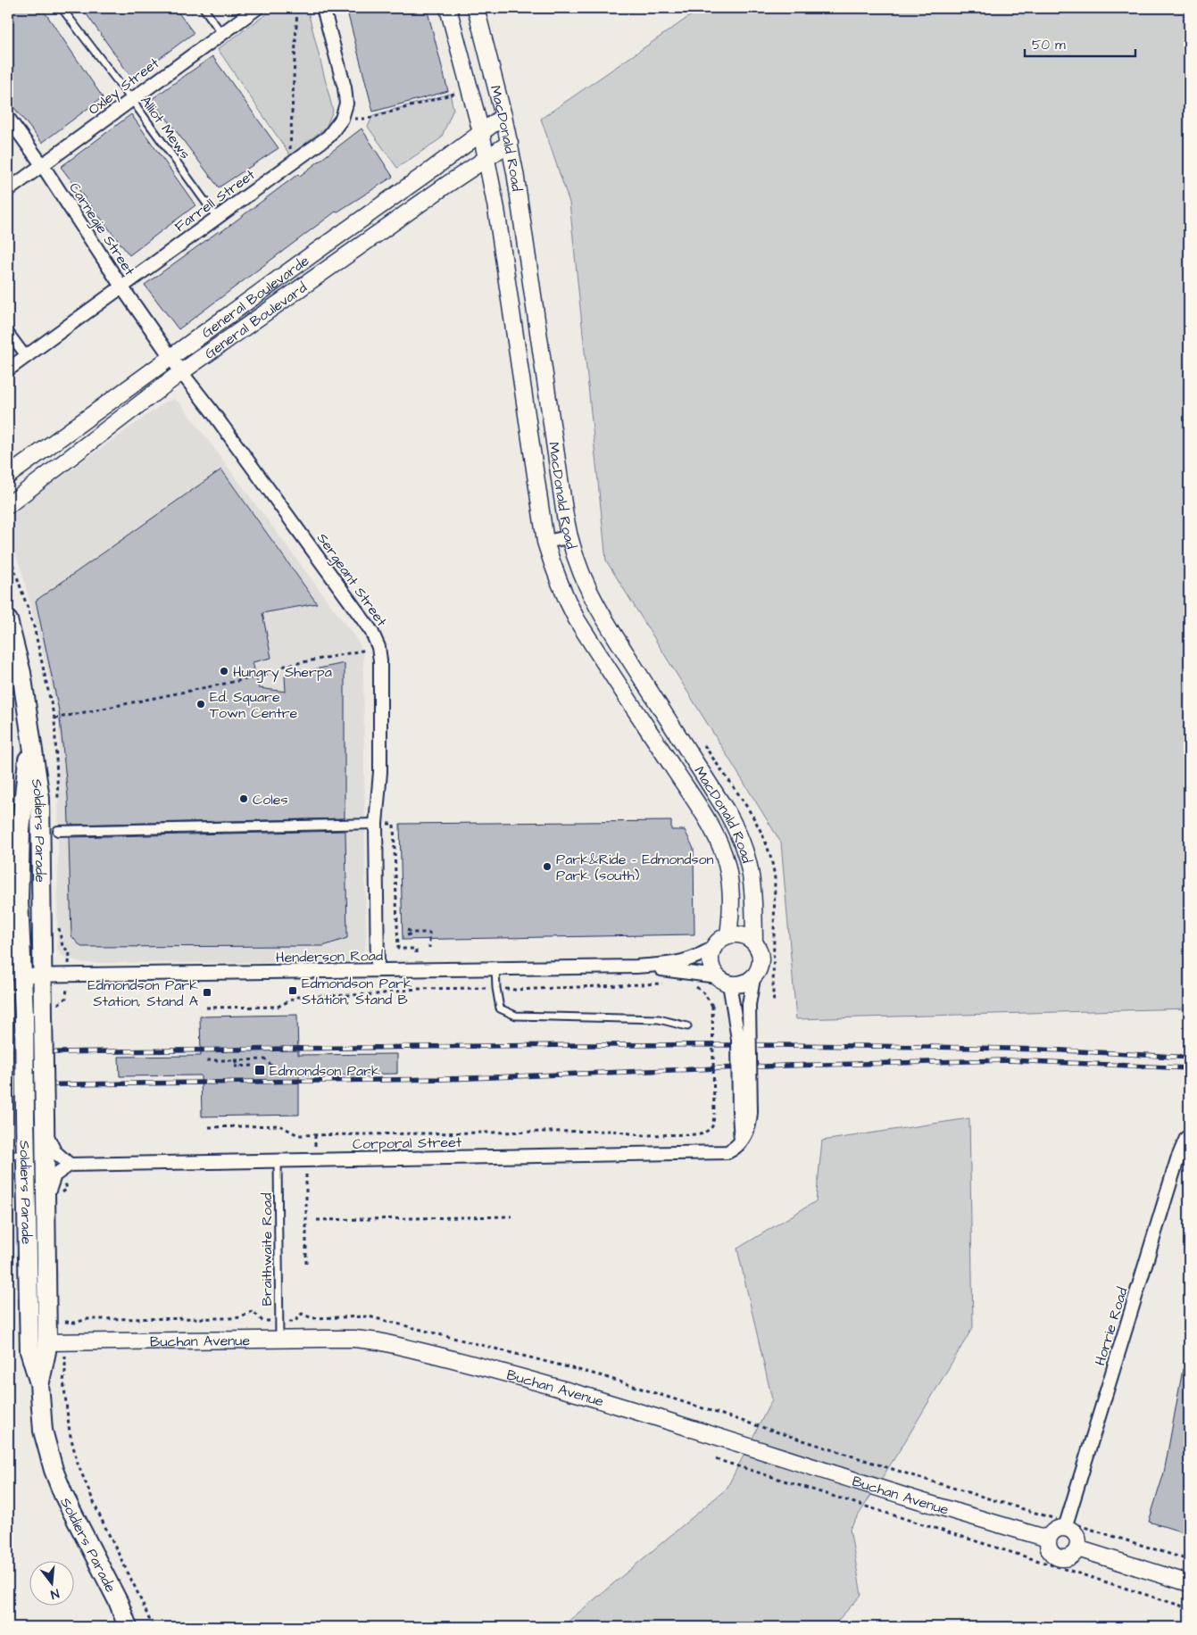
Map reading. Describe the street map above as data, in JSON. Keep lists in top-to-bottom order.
{
  "streets": {
    "main road": ["Soldiers Parade"],
    "street": [
      "Oxley Street",
      "MacDonald Road",
      "Farrell Street",
      "Carnegie Street",
      "General Boulevarde",
      "General Boulevard",
      "Sergeant Street",
      "Henderson Road",
      "Corporal Street",
      "Horrie Road",
      "Buchan Avenue"
    ],
    "lane": ["Alliot Mews", "Braithwaite Road"]
  },
  "crossings": [
    ["Oxley Street", "Alliot Mews"],
    ["Oxley Street", "Carnegie Street"],
    ["Alliot Mews", "Farrell Street"],
    ["MacDonald Road", "General Boulevarde"],
    ["MacDonald Road", "General Boulevard"],
    ["MacDonald Road", "Henderson Road"],
    ["Farrell Street", "Carnegie Street"],
    ["Carnegie Street", "General Boulevarde"],
    ["Carnegie Street", "Sergeant Street"],
    ["General Boulevarde", "Sergeant Street"],
    ["General Boulevard", "Sergeant Street"],
    ["Sergeant Street", "Henderson Road"],
    ["Soldiers Parade", "Henderson Road"],
    ["Soldiers Parade", "Buchan Avenue"],
    ["Corporal Street", "Braithwaite Road"],
    ["Braithwaite Road", "Buchan Avenue"],
    ["Horrie Road", "Buchan Avenue"]
  ],
  "places": {
    "other": [
      "Hungry Sherpa",
      "Ed. Square Town Centre",
      "Coles",
      "Park&Ride - Edmondson Park (south)"
    ],
    "transit": ["Edmondson Park Station, Stand B", "Edmondson Park Station, Stand A", "Edmondson Park"]
  },
  "scale_bar": "50 m",
  "north": "bottom"
}
